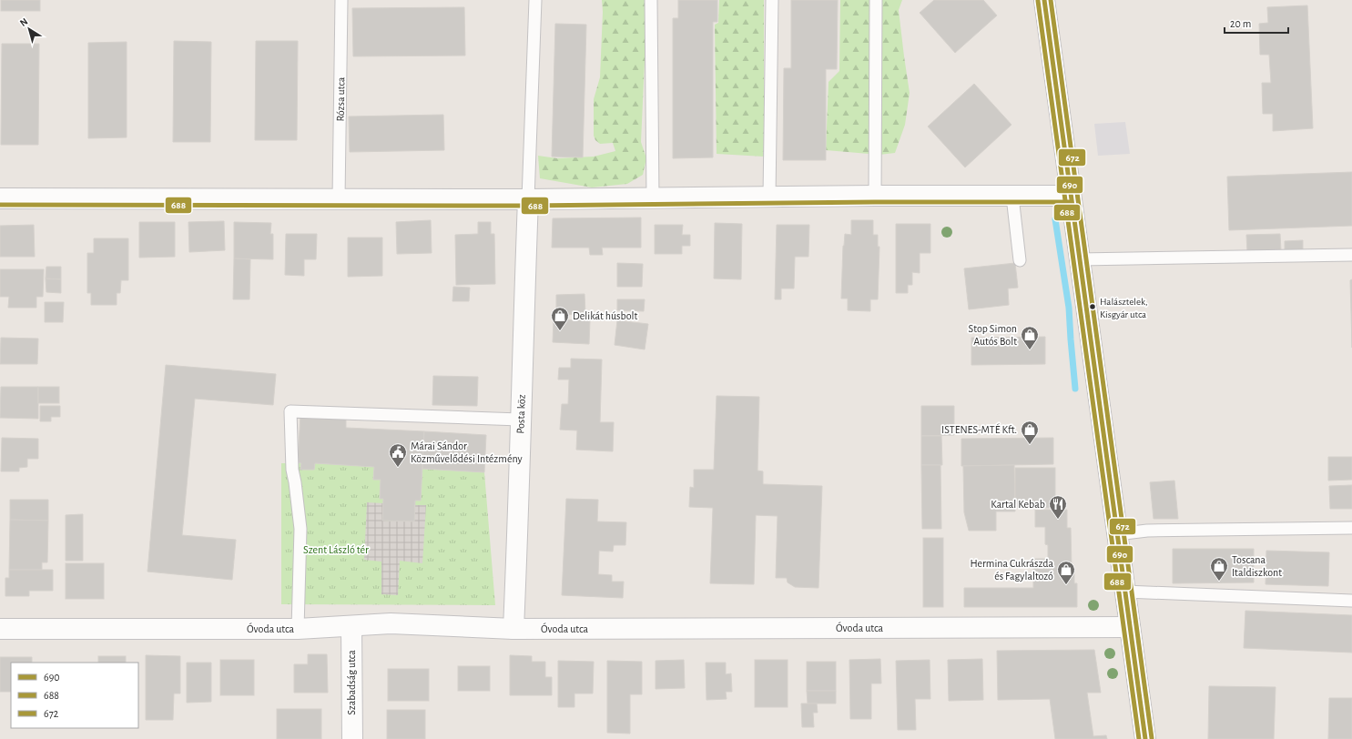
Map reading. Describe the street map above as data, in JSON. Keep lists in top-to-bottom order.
{
  "streets": {
    "street": ["Posta köz", "Óvoda utca", "Szabadság utca"],
    "lane": ["Rózsa utca"]
  },
  "crossings": [
    ["Posta köz", "Óvoda utca"],
    ["Óvoda utca", "Szabadság utca"]
  ],
  "parks": ["Szent László tér"],
  "places": {
    "other": ["Halásztelek, Kisgyár utca"],
    "shop": [
      "Delikát húsbolt",
      "Stop Simon Autós Bolt",
      "ISTENES-MTÉ Kft.",
      "Toscana Italdiszkont",
      "Hermina Cukrászda és Fagylaltozó"
    ],
    "public building": ["Márai Sándor Közművelődési Intézmény"],
    "restaurant": ["Kartal Kebab"]
  },
  "lines": ["transit line 690", "transit line 672", "transit line 688"],
  "legend": ["690", "688", "672"],
  "scale_bar": "20 m",
  "north": "top left"
}
